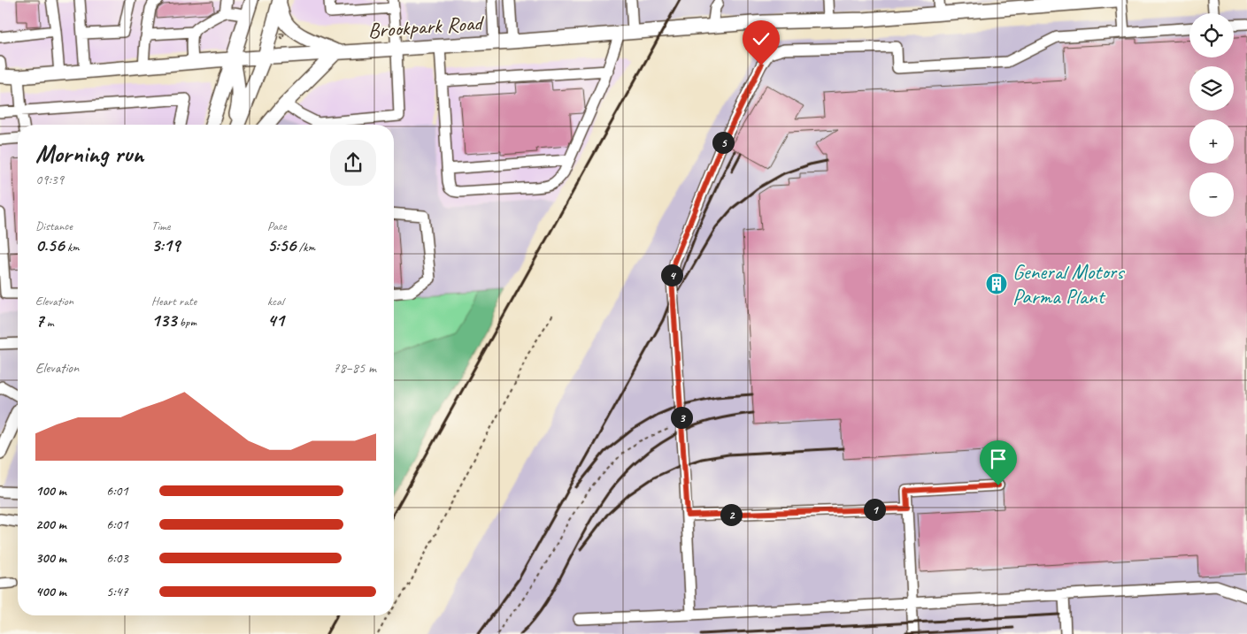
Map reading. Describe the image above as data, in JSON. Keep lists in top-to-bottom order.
{
  "streets": {
    "main road": ["Brookpark Road"]
  },
  "places": {
    "building": ["General Motors Parma Plant"]
  },
  "page": {
    "map_buttons": ["+", "−"],
    "heading": ["Morning run", "09:39"],
    "pins": [
      "5",
      "4",
      "3",
      "1",
      "2"
    ],
    "stats": [
      ["Distance", "0.56 km"],
      ["Time", "3:19"],
      ["Pace", "5:56 /km"],
      ["Elevation", "7 m"],
      ["Heart rate", "133 bpm"],
      ["kcal", "41"]
    ],
    "chart": ["Elevation", "78–85 m"],
    "list": [
      {
        "name": "100 m",
        "note": "6:01"
      },
      {
        "name": "200 m",
        "note": "6:01"
      },
      {
        "name": "300 m",
        "note": "6:03"
      },
      {
        "name": "400 m",
        "note": "5:47"
      }
    ]
  }
}
